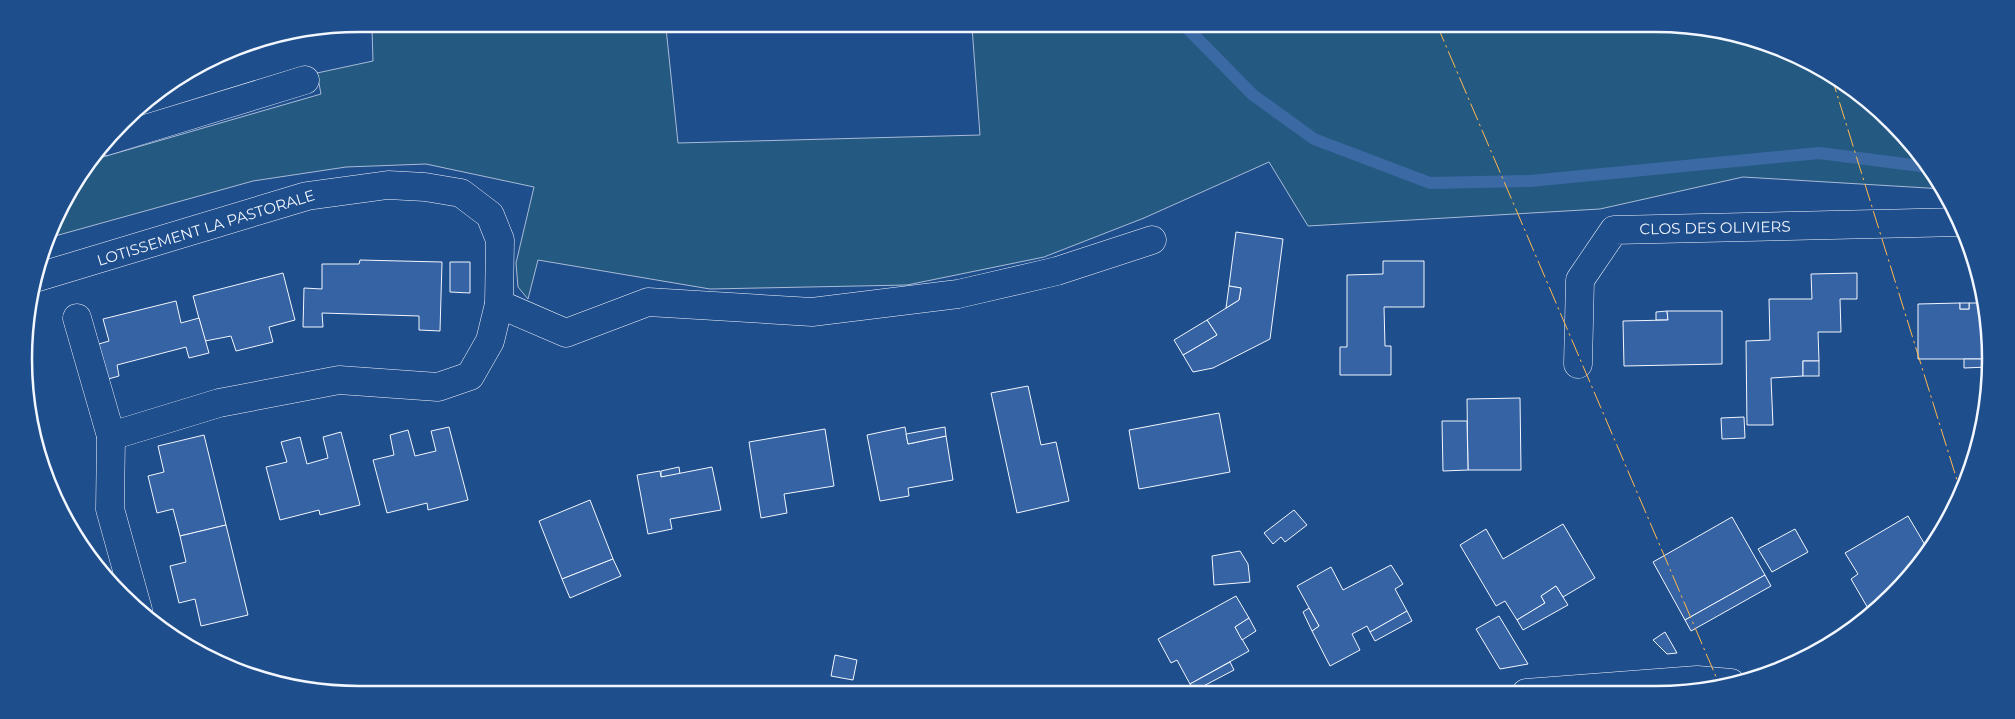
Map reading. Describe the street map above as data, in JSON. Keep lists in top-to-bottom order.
{
  "streets": {
    "street": ["LOTISSEMENT LA PASTORALE", "CLOS DES OLIVIERS"]
  }
}
